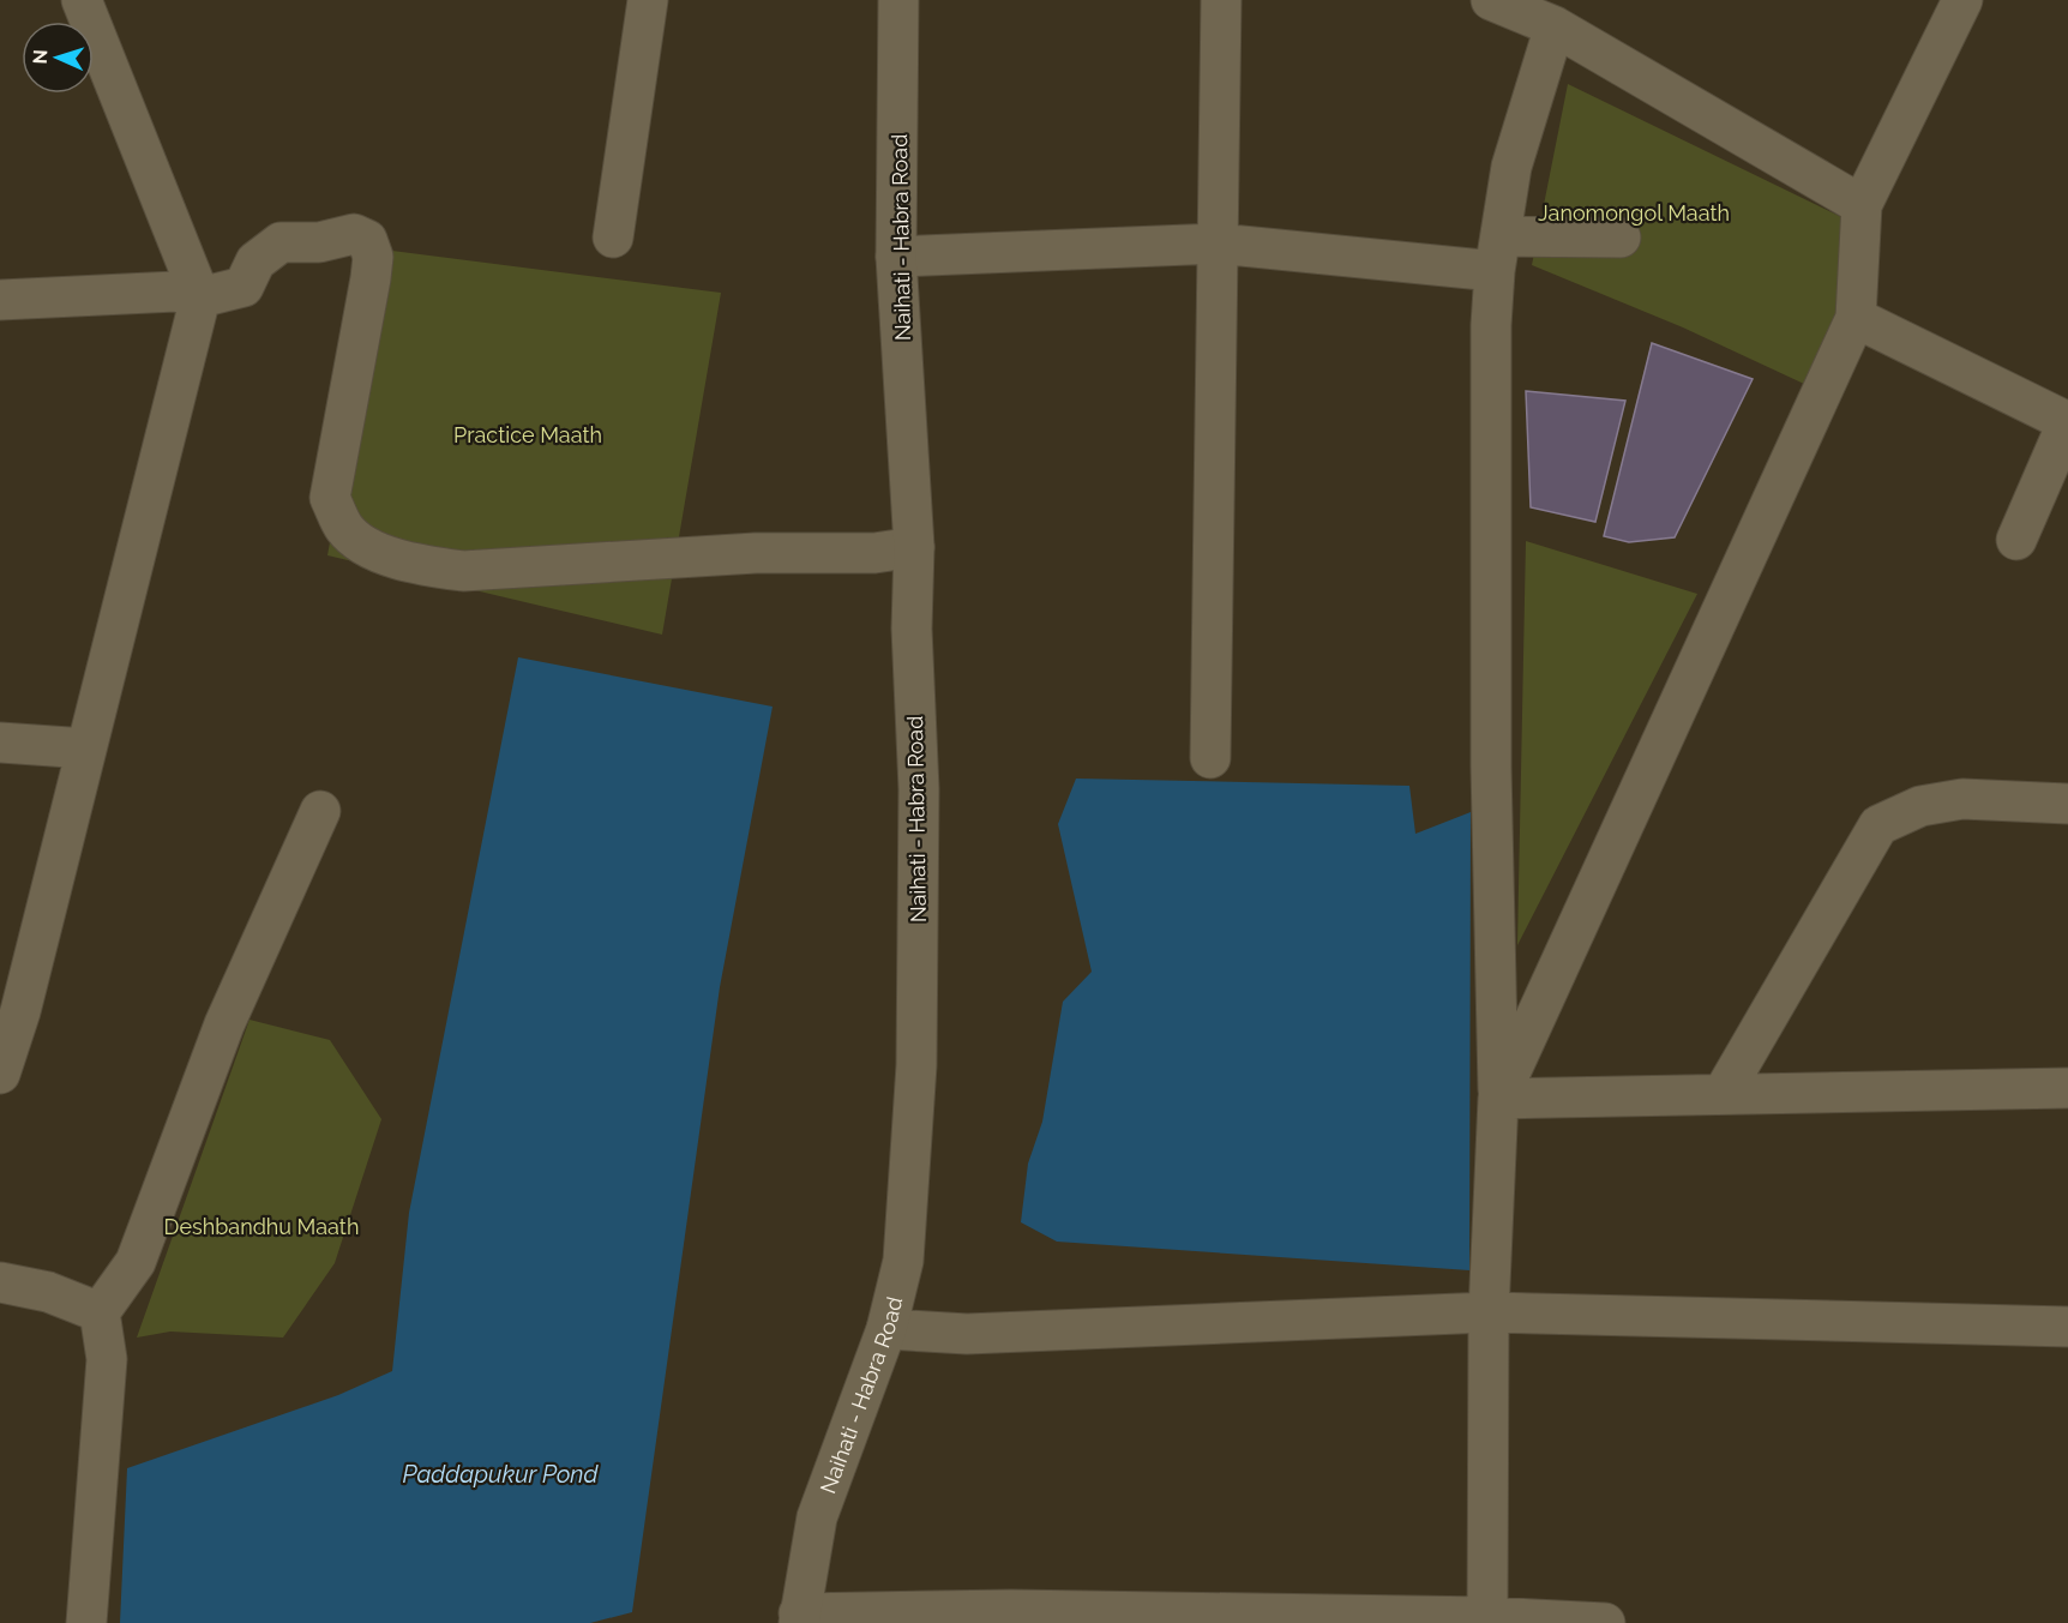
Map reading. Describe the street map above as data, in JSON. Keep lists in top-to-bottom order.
{
  "streets": {
    "street": ["Naihati - Habra Road"]
  },
  "water": ["Paddapukur Pond"],
  "parks": ["Janomongol Maath", "Practice Maath", "Deshbandhu Maath"],
  "north": "left"
}
